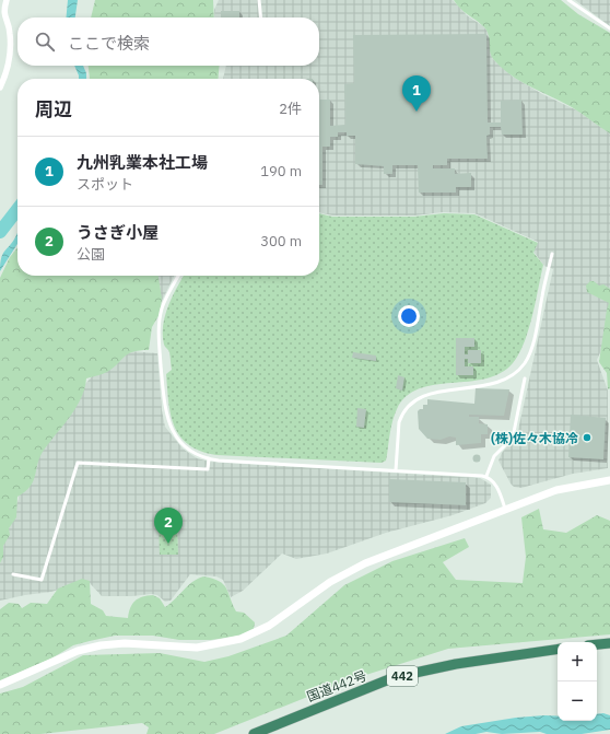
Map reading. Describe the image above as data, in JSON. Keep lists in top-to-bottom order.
{
  "streets": {
    "highway": ["442", "国道442号"]
  },
  "places": ["(株)佐々木協冷"],
  "page": {
    "search": "ここで検索",
    "pins": ["1", "2"],
    "heading": ["周辺", "2件"],
    "list": [
      {
        "mark": "1",
        "name": "九州乳業本社工場",
        "note": "スポット",
        "value": "190 m"
      },
      {
        "mark": "2",
        "name": "うさぎ小屋",
        "note": "公園",
        "value": "300 m"
      }
    ],
    "map_buttons": ["+", "−"]
  }
}
